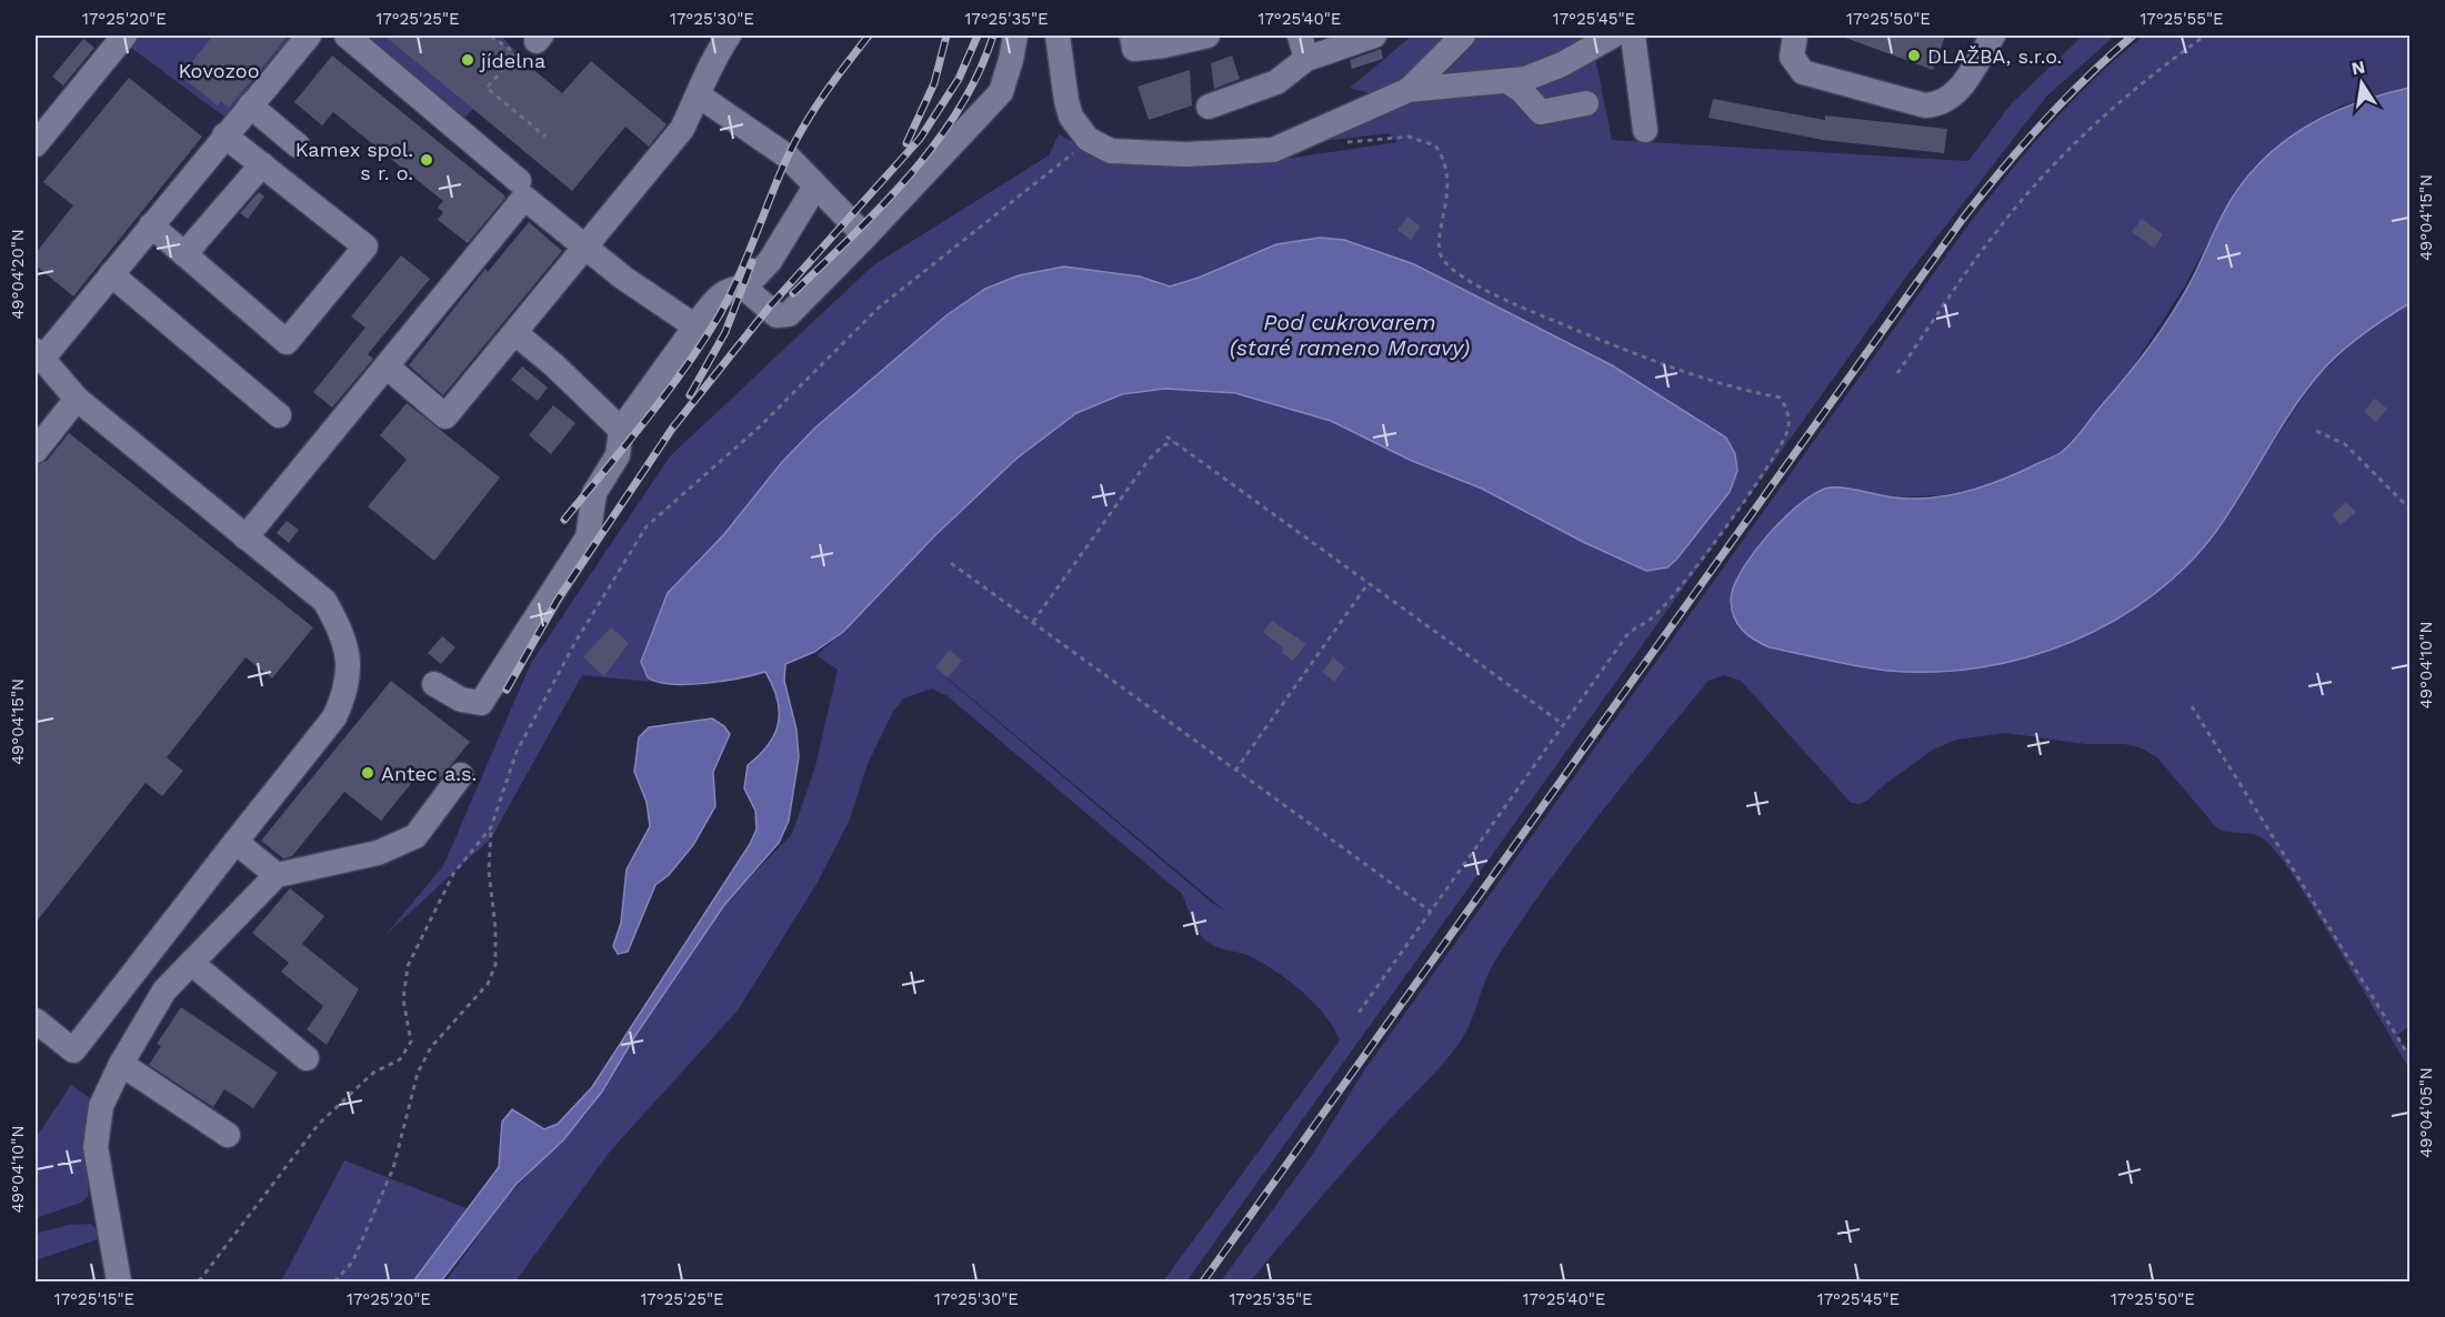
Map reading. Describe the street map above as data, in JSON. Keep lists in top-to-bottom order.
{
  "water": ["Pod cukrovarem (staré rameno Moravy)"],
  "parks": ["Kovozoo"],
  "places": [
    "DLAŽBA, s.r.o.",
    "jídelna",
    "Kamex spol. s r. o.",
    "Antec a.s."
  ],
  "north": "top",
  "coordinates": [
    "17°25'20\"E",
    "17°25'25\"E",
    "17°25'30\"E",
    "17°25'35\"E",
    "17°25'40\"E",
    "17°25'45\"E",
    "17°25'50\"E",
    "17°25'55\"E",
    "49°04'15\"N",
    "49°04'20\"N",
    "49°04'10\"N",
    "49°04'05\"N",
    "17°25'15\"E"
  ]
}
